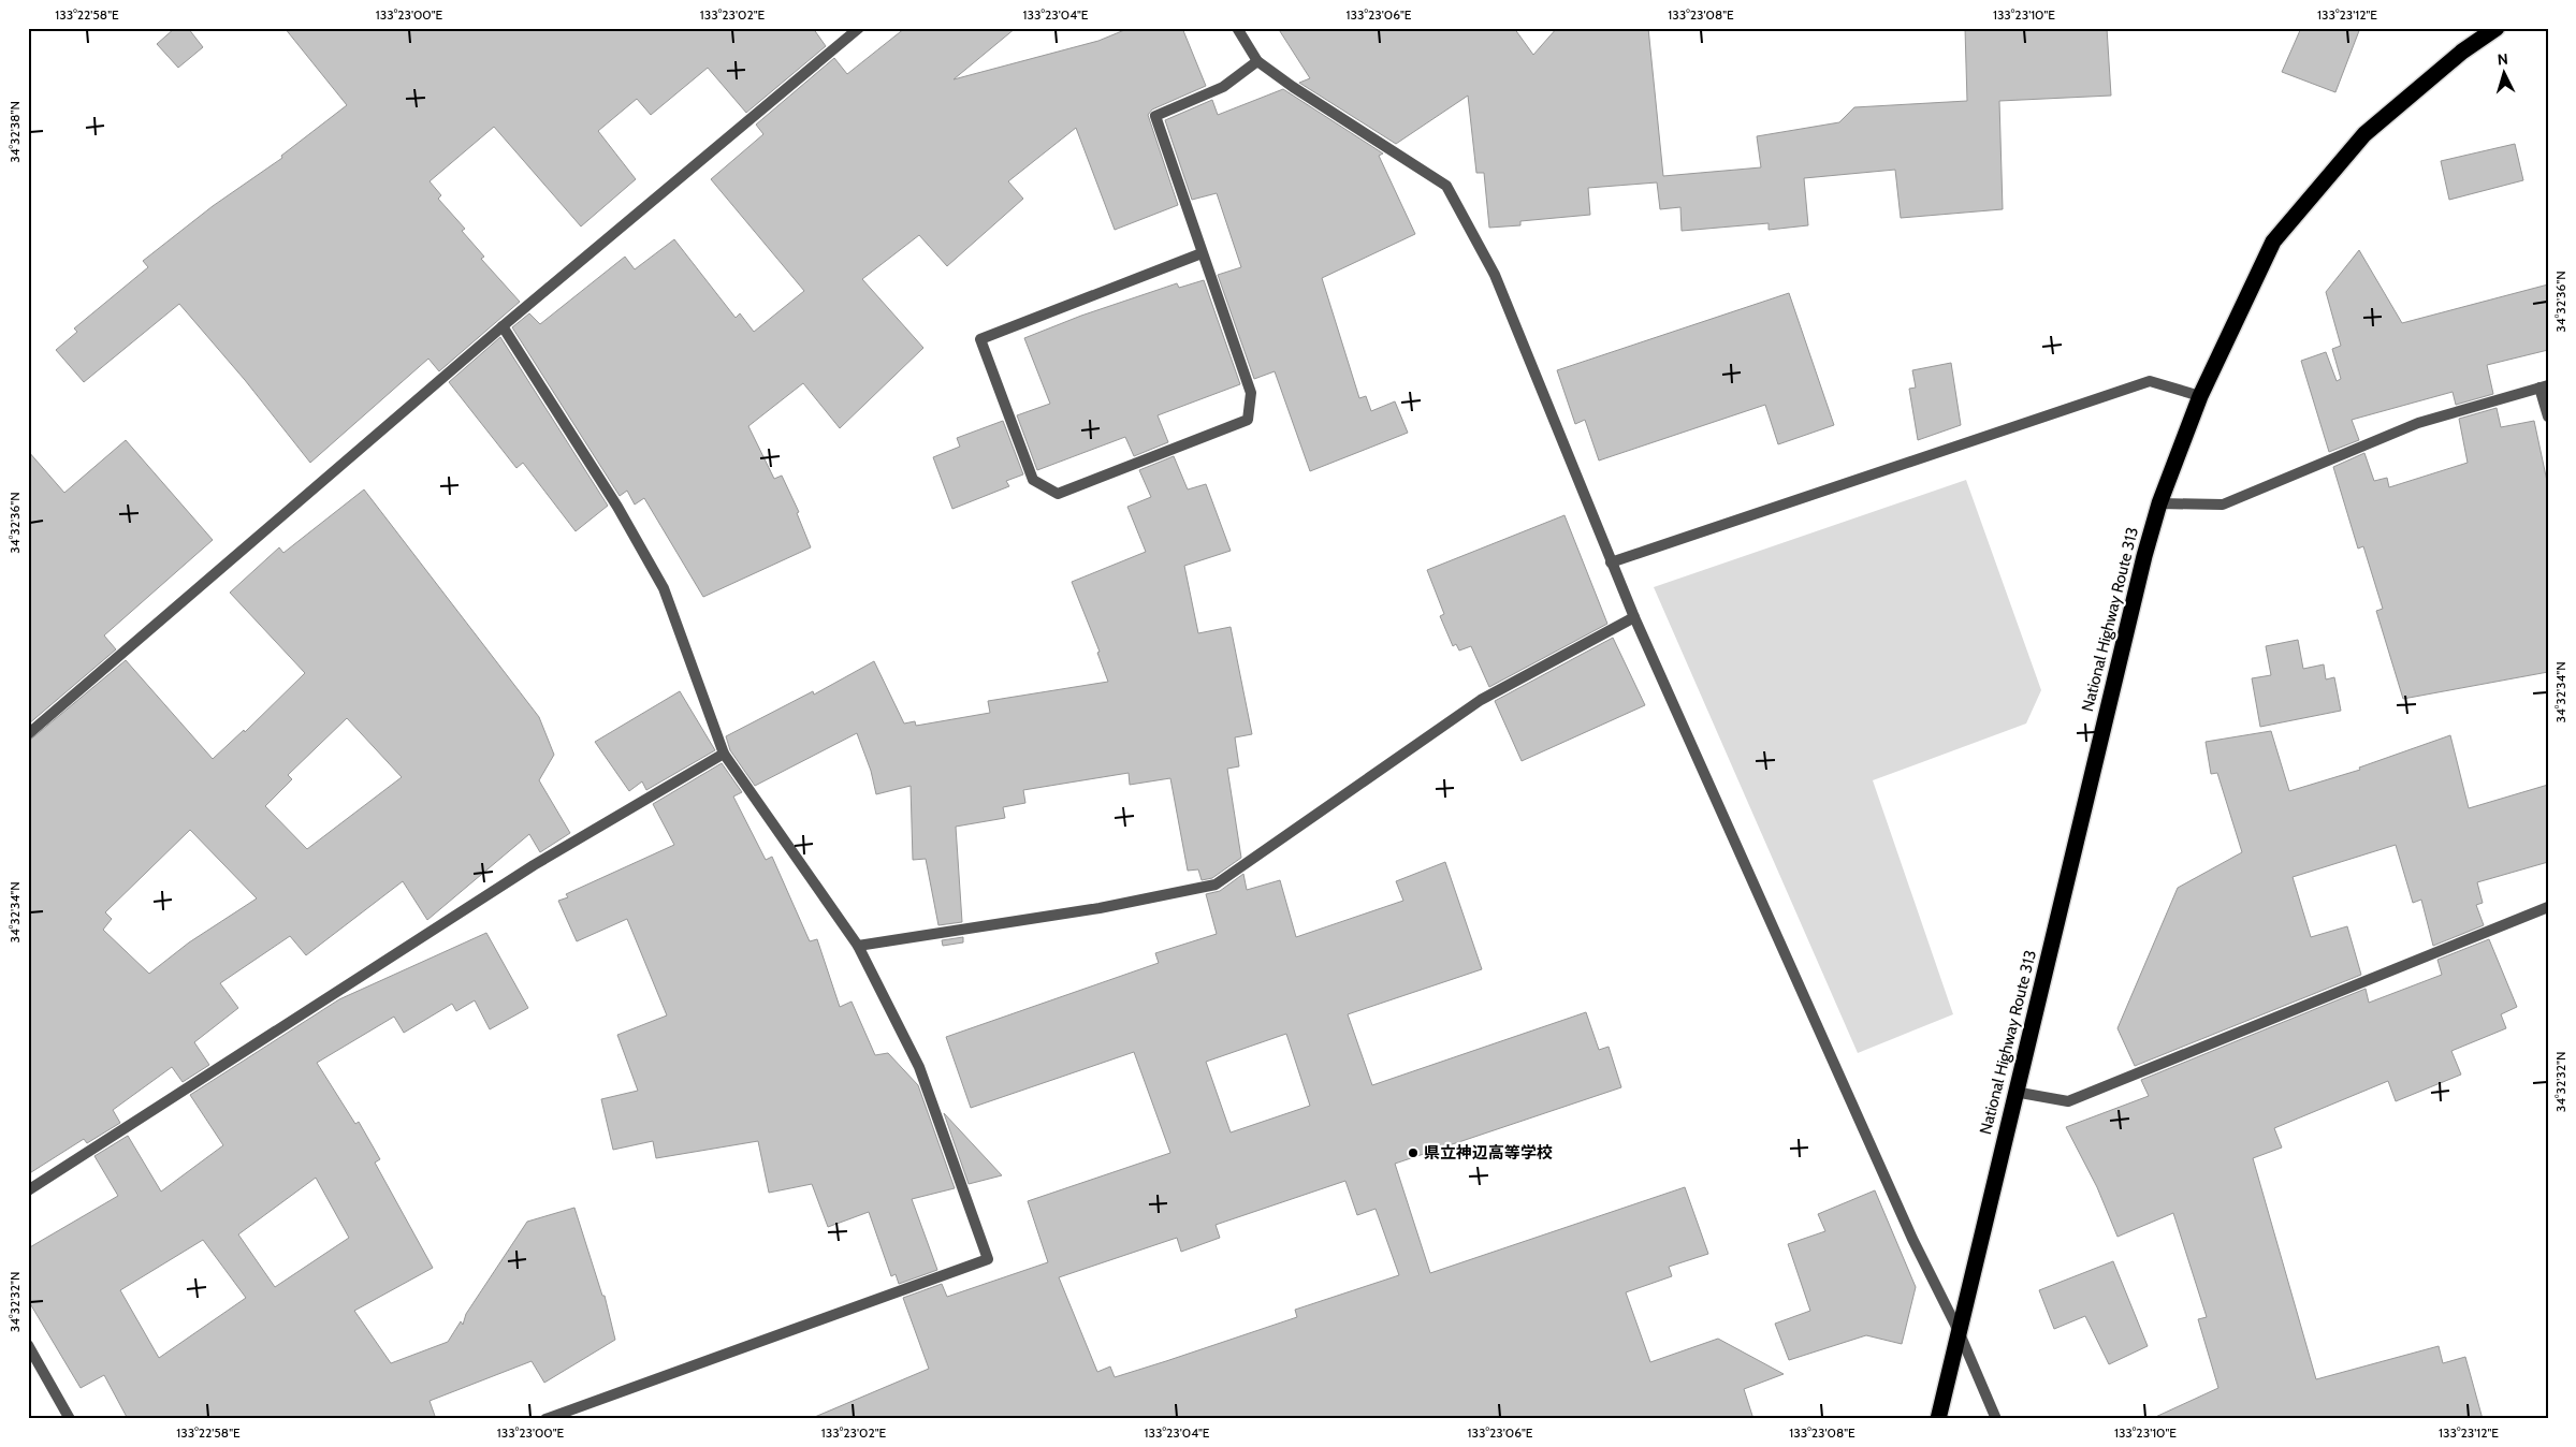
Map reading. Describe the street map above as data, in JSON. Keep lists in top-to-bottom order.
{
  "streets": {
    "highway": ["National Highway Route 313"]
  },
  "places": ["県立神辺高等学校"],
  "north": "top",
  "coordinates": [
    "133°22'58\"E",
    "133°23'00\"E",
    "133°23'02\"E",
    "133°23'04\"E",
    "133°23'06\"E",
    "133°23'08\"E",
    "133°23'10\"E",
    "133°23'12\"E",
    "34°32'38\"N",
    "34°32'36\"N",
    "34°32'34\"N",
    "34°32'32\"N"
  ]
}
